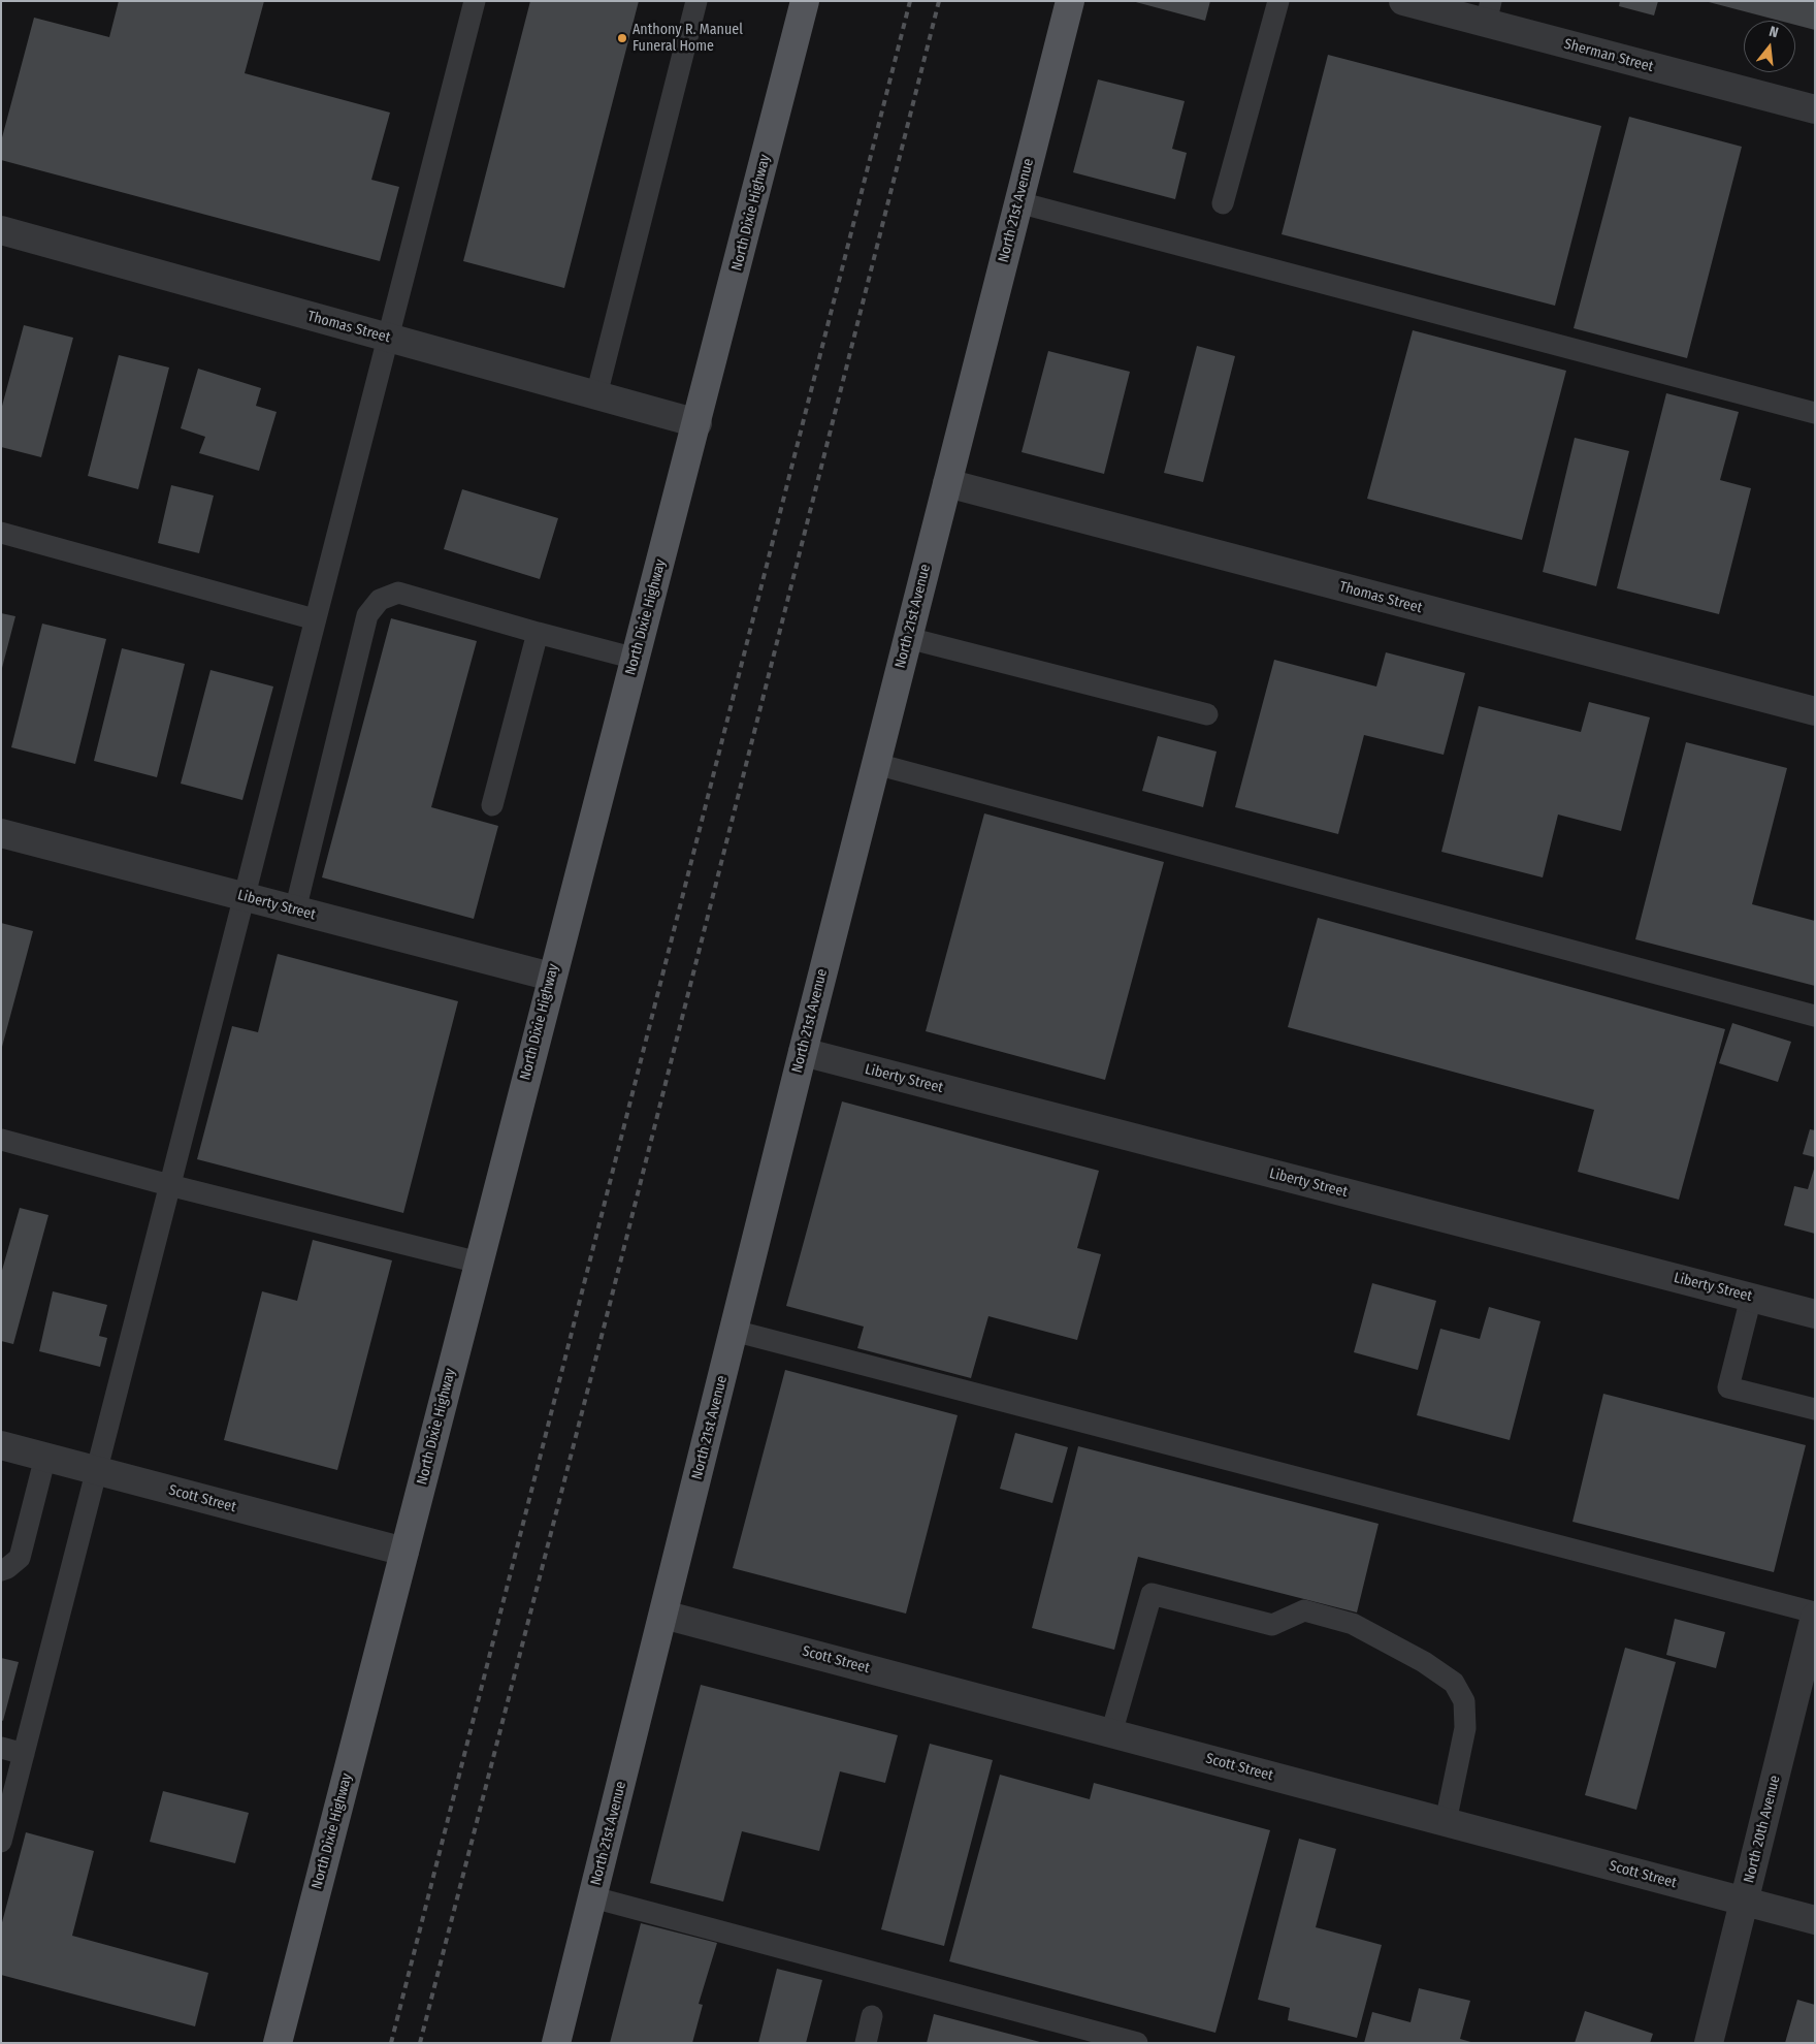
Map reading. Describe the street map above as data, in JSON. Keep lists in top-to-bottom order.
{
  "streets": {
    "main road": ["North 21st Avenue", "North Dixie Highway"],
    "street": [
      "Sherman Street",
      "Thomas Street",
      "Liberty Street",
      "Scott Street",
      "North 20th Avenue"
    ]
  },
  "crossings": [
    ["North 21st Avenue", "Thomas Street"],
    ["North 21st Avenue", "Liberty Street"],
    ["North 21st Avenue", "Scott Street"],
    ["North Dixie Highway", "Thomas Street"],
    ["North Dixie Highway", "Liberty Street"],
    ["North Dixie Highway", "Scott Street"],
    ["Scott Street", "North 20th Avenue"]
  ],
  "places": ["Anthony R. Manuel Funeral Home"],
  "north": "top"
}
